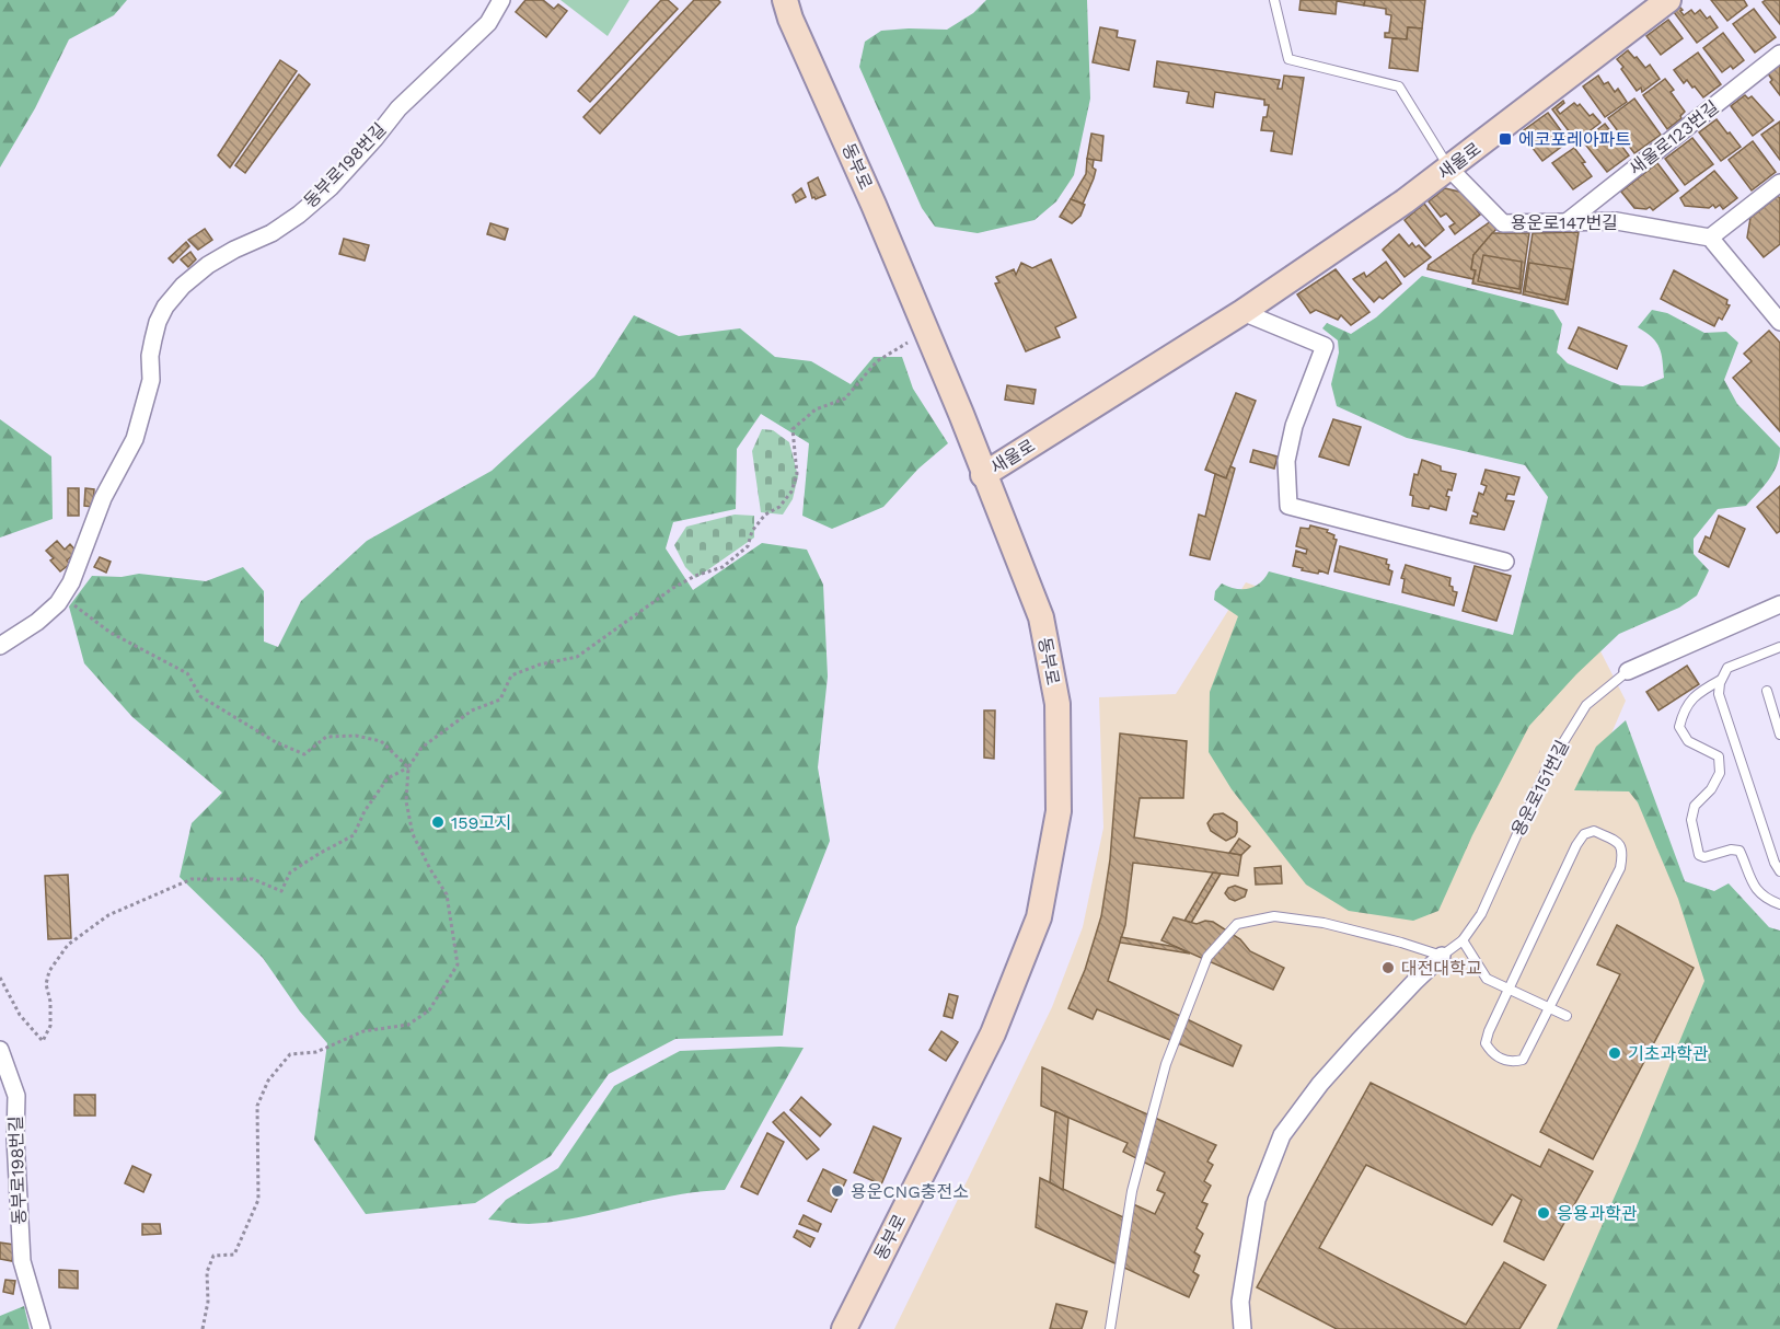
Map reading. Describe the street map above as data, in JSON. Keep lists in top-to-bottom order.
{
  "streets": {
    "main road": ["새울로", "동부로"],
    "street": [
      "새울로123번길",
      "동부로198번길",
      "용운로147번길",
      "용운로151번길"
    ]
  },
  "crossings": [
    ["새울로123번길", "용운로147번길"],
    ["새울로", "동부로"],
    ["새울로", "용운로147번길"]
  ],
  "places": {
    "transit": ["에코포레아파트"],
    "other": [
      "159고지",
      "대전대학교",
      "기초과학관",
      "용운CNG충전소",
      "응용과학관"
    ]
  }
}
